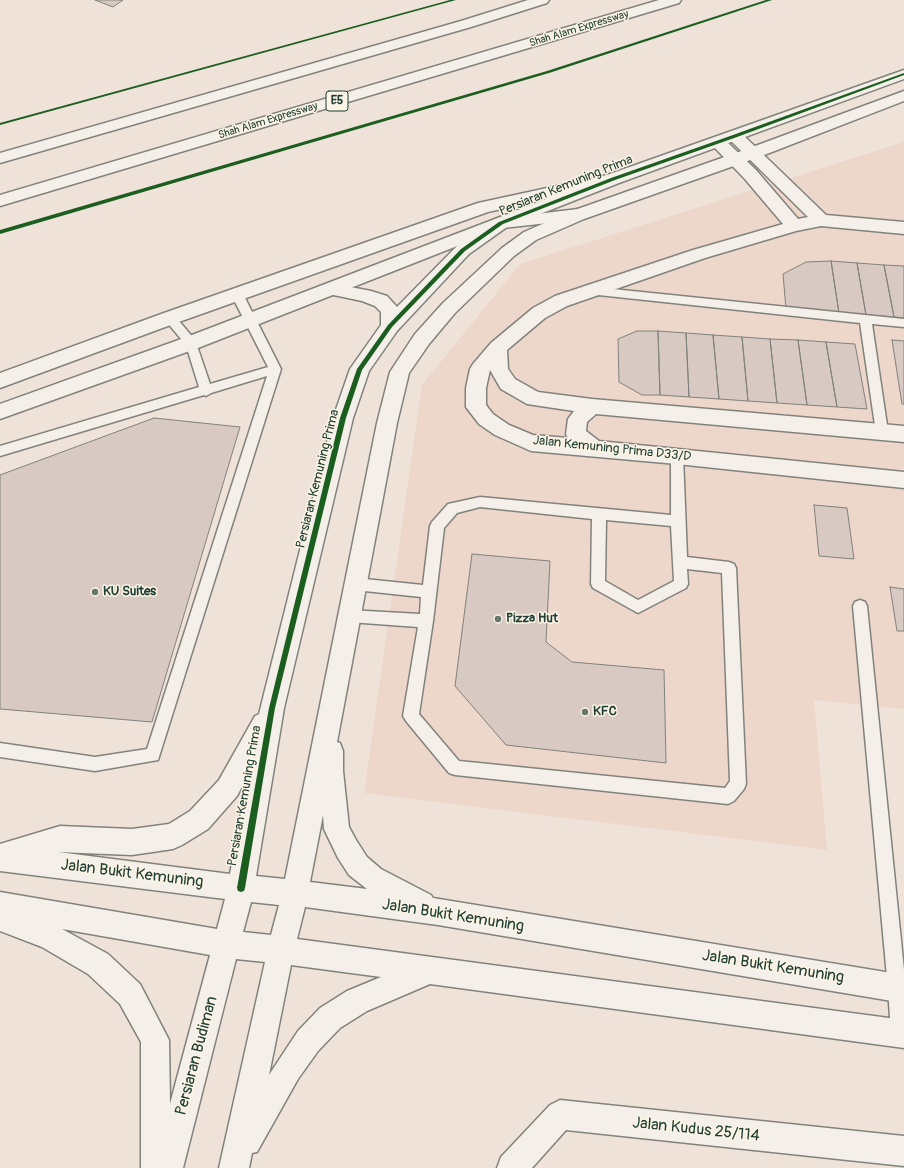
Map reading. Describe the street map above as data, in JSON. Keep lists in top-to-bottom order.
{
  "streets": {
    "main road": [
      "Shah Alam Expressway",
      "E5",
      "Persiaran Kemuning Prima",
      "Jalan Kemuning Prima D33/D",
      "Jalan Bukit Kemuning",
      "Persiaran Budiman",
      "Jalan Kudus 25/114"
    ]
  },
  "crossings": [
    ["Persiaran Kemuning Prima", "Jalan Bukit Kemuning"],
    ["Persiaran Kemuning Prima", "Persiaran Budiman"]
  ],
  "places": ["KU Suites", "Pizza Hut", "KFC"]
}
